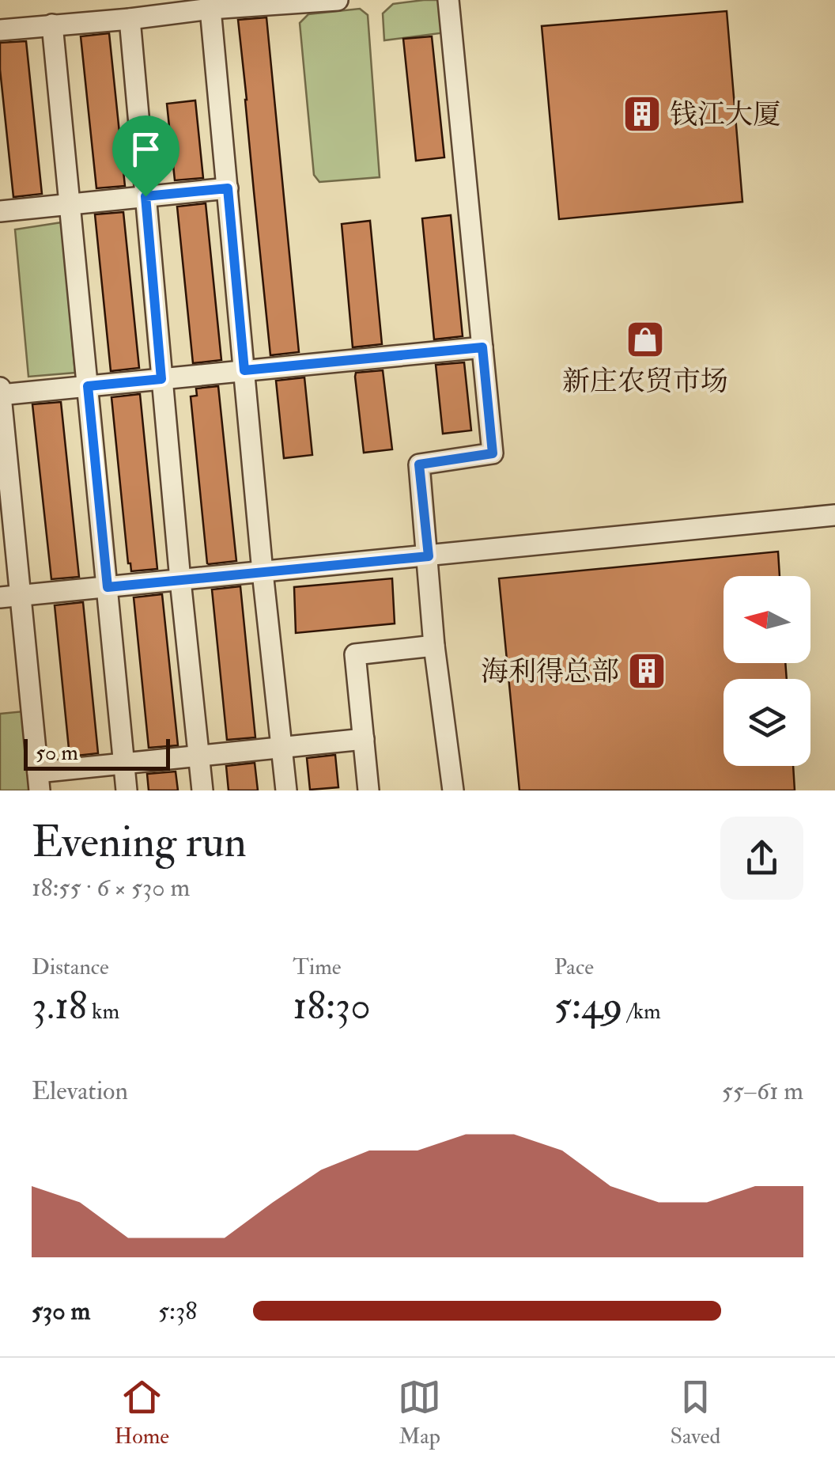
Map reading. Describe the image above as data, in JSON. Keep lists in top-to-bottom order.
{
  "places": {
    "building": ["钱江大厦", "海利得总部"],
    "shop": ["新庄农贸市场"]
  },
  "scale_bar": "50 m",
  "north": "left",
  "page": {
    "scale": "50 m",
    "heading": ["Evening run", "18:55 · 6 × 530 m"],
    "stats": [
      ["Distance", "3.18 km"],
      ["Time", "18:30"],
      ["Pace", "5:49 /km"]
    ],
    "chart": ["Elevation", "55–61 m"],
    "list": [
      {
        "name": "530 m",
        "note": "5:38"
      }
    ],
    "tabs": ["Home", "Map", "Saved"]
  }
}
